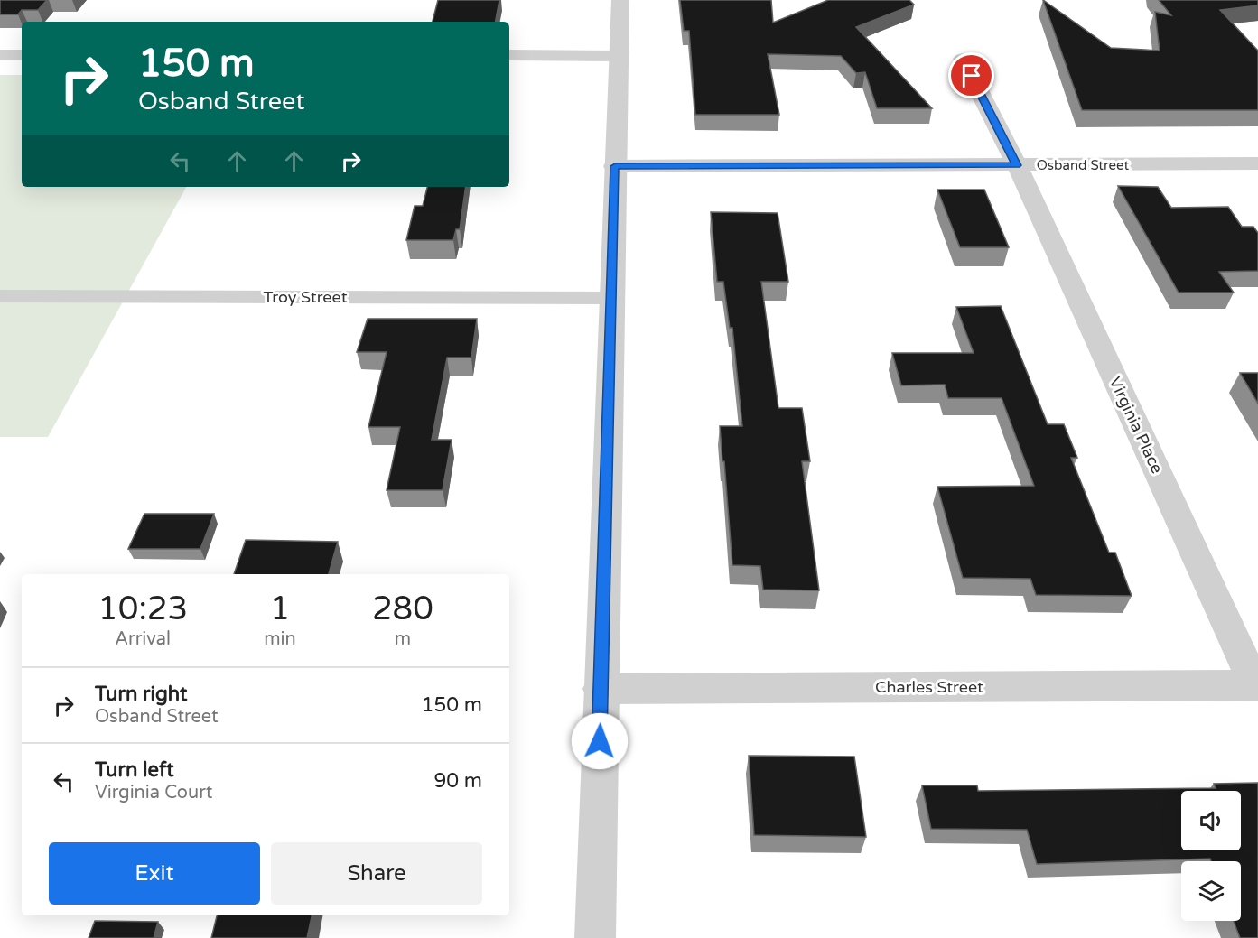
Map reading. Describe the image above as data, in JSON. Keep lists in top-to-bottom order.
{
  "streets": {
    "street": ["Osband Street", "Virginia Place", "Charles Street"],
    "lane": ["Troy Street"]
  },
  "crossings": [
    ["Osband Street", "Virginia Place"],
    ["Virginia Place", "Charles Street"]
  ],
  "page": {
    "turn": ["150 m", "Osband Street"],
    "eta": [
      "10:23",
      "Arrival",
      "1",
      "min",
      "280",
      "m"
    ],
    "list": [
      {
        "name": "Turn right",
        "note": "Osband Street",
        "value": "150 m"
      },
      {
        "name": "Turn left",
        "note": "Virginia Court",
        "value": "90 m"
      }
    ],
    "buttons": ["Exit", "Share"]
  }
}
